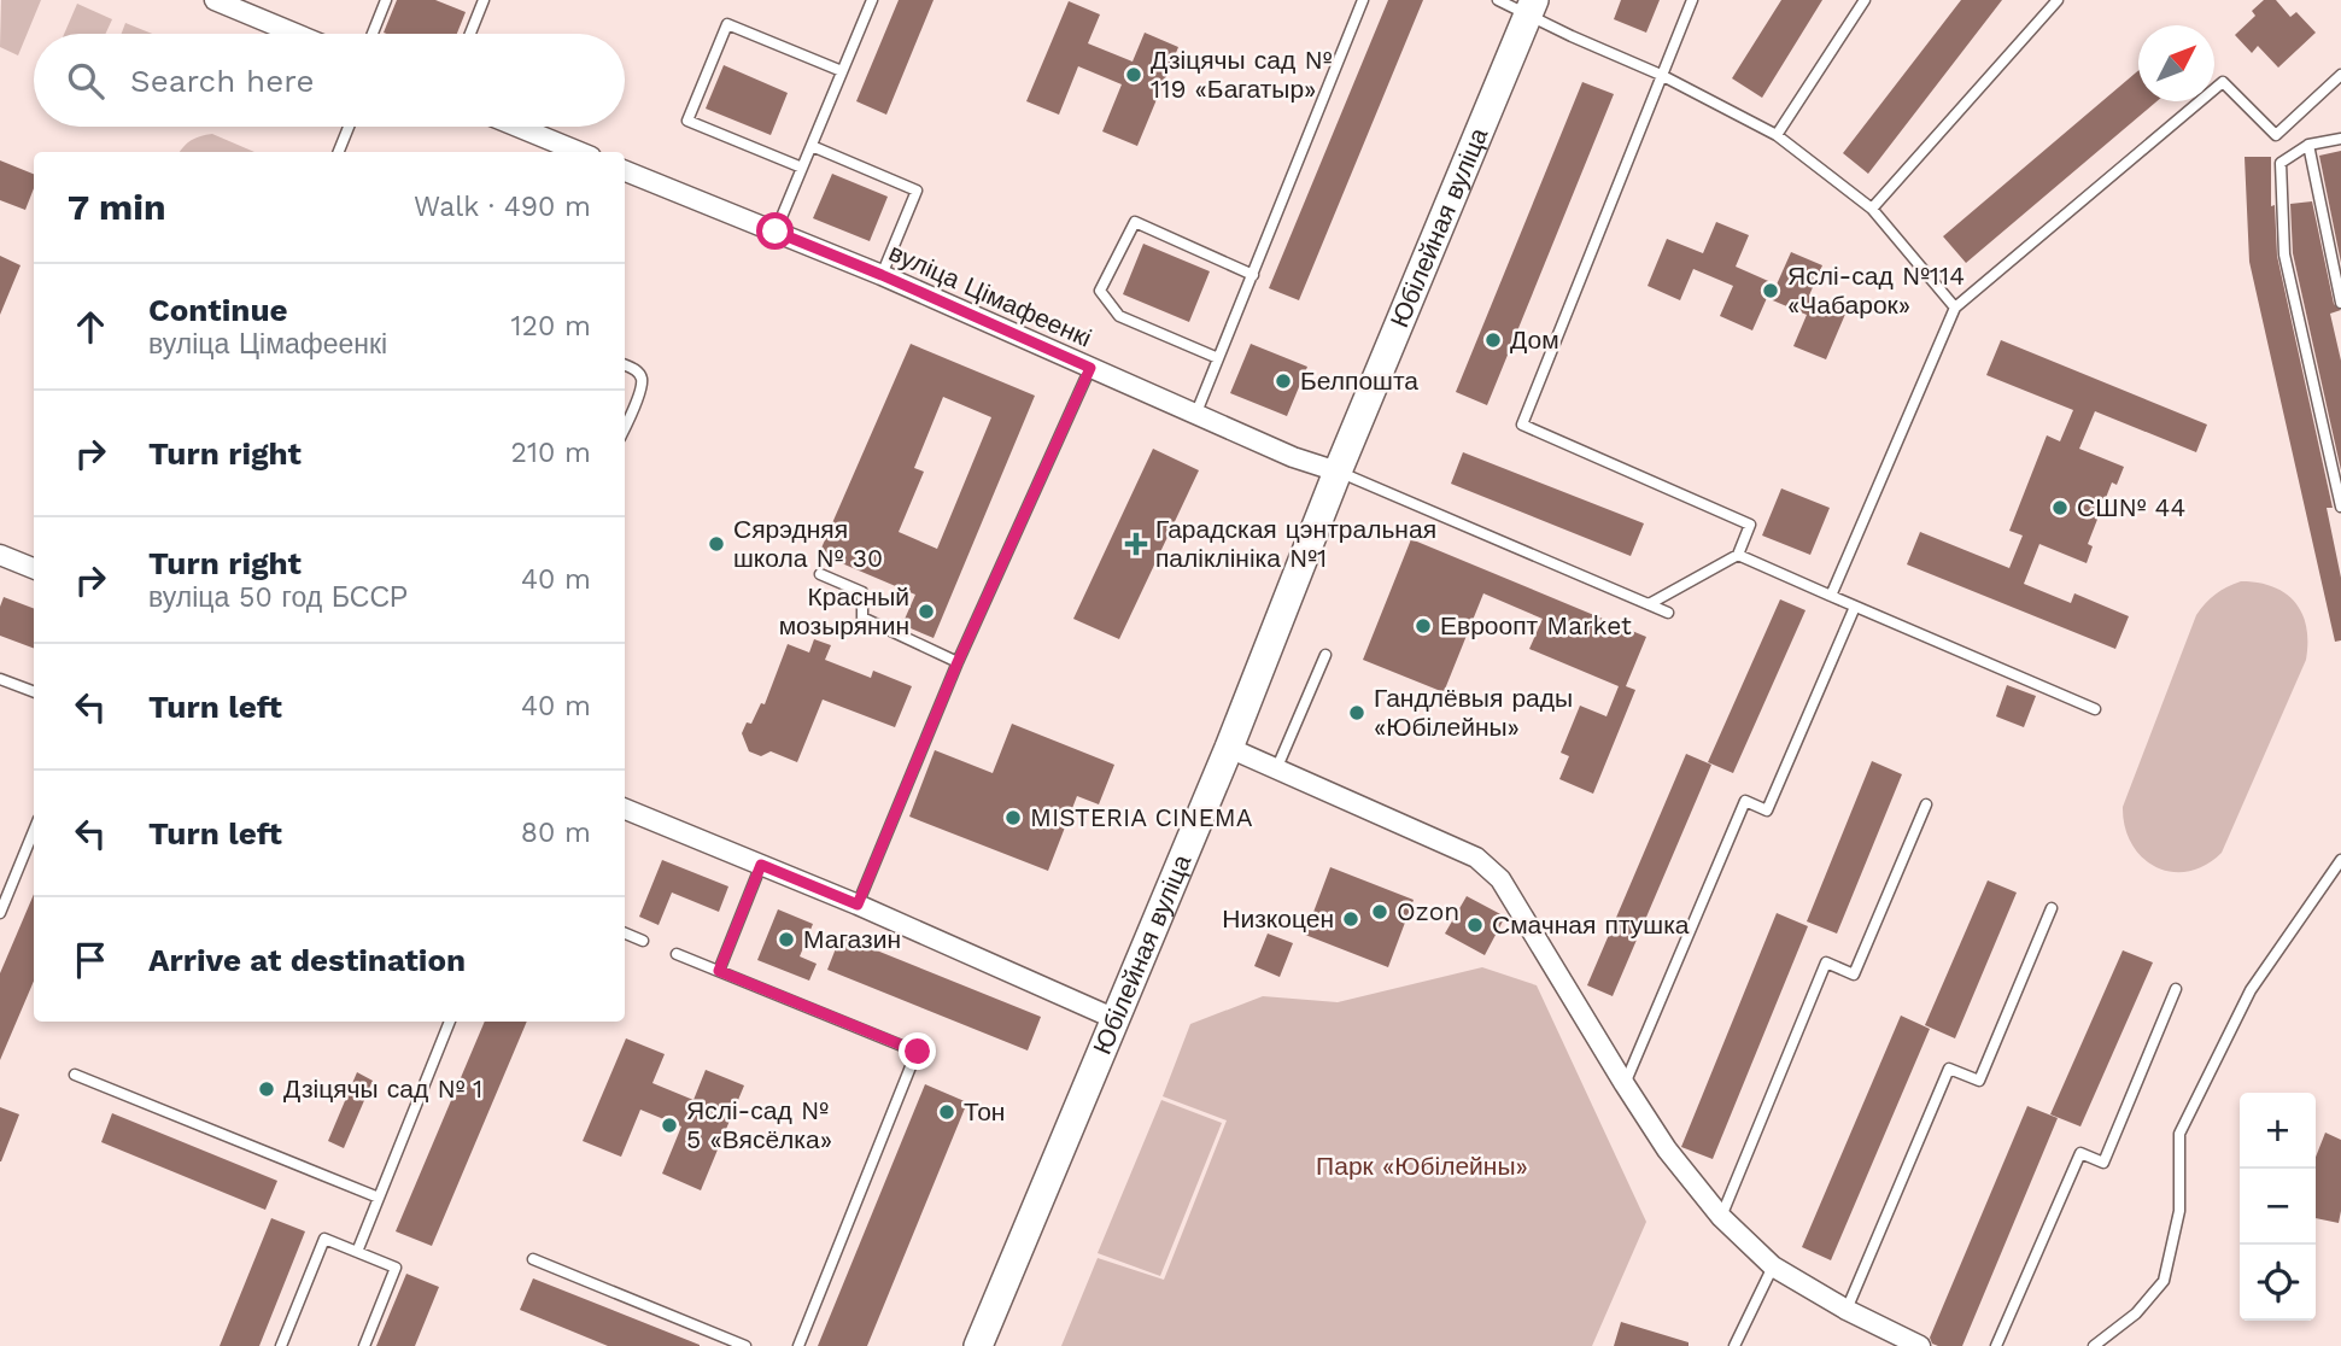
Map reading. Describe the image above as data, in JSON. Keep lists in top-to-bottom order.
{
  "streets": {
    "main road": ["Юбілейная вуліца"],
    "street": ["вуліца Цімафеенкі"]
  },
  "crossings": [
    ["Юбілейная вуліца", "вуліца Цімафеенкі"]
  ],
  "parks": ["Парк «Юбілейны»"],
  "places": {
    "other": [
      "Дзіцячы сад № 119 «Багатыр»",
      "Яслі-сад №114 «Чабарок»",
      "Дом",
      "Белпошта",
      "СШ№ 44",
      "Сярэдняя школа № 30",
      "Красный мозырянин",
      "Евроопт Market",
      "Гандлёвыя рады «Юбілейны»",
      "MISTERIA CINEMA",
      "Ozon",
      "Низкоцен",
      "Смачная птушка",
      "Магазин",
      "Дзіцячы сад № 1",
      "Тон",
      "Яслі-сад № 5 «Вясёлка»"
    ],
    "health": ["Гарадская цэнтральная паліклініка №1"]
  },
  "north": "top right",
  "page": {
    "search": "Search here",
    "heading": ["7 min", "Walk · 490 m"],
    "list": [
      ["Continue", "вуліца Цімафеенкі", "120 m"],
      ["Turn right", "210 m"],
      ["Turn right", "вуліца 50 год БССР", "40 m"],
      ["Turn left", "40 m"],
      ["Turn left", "80 m"],
      "Arrive at destination"
    ],
    "map_buttons": ["+", "−"]
  }
}
